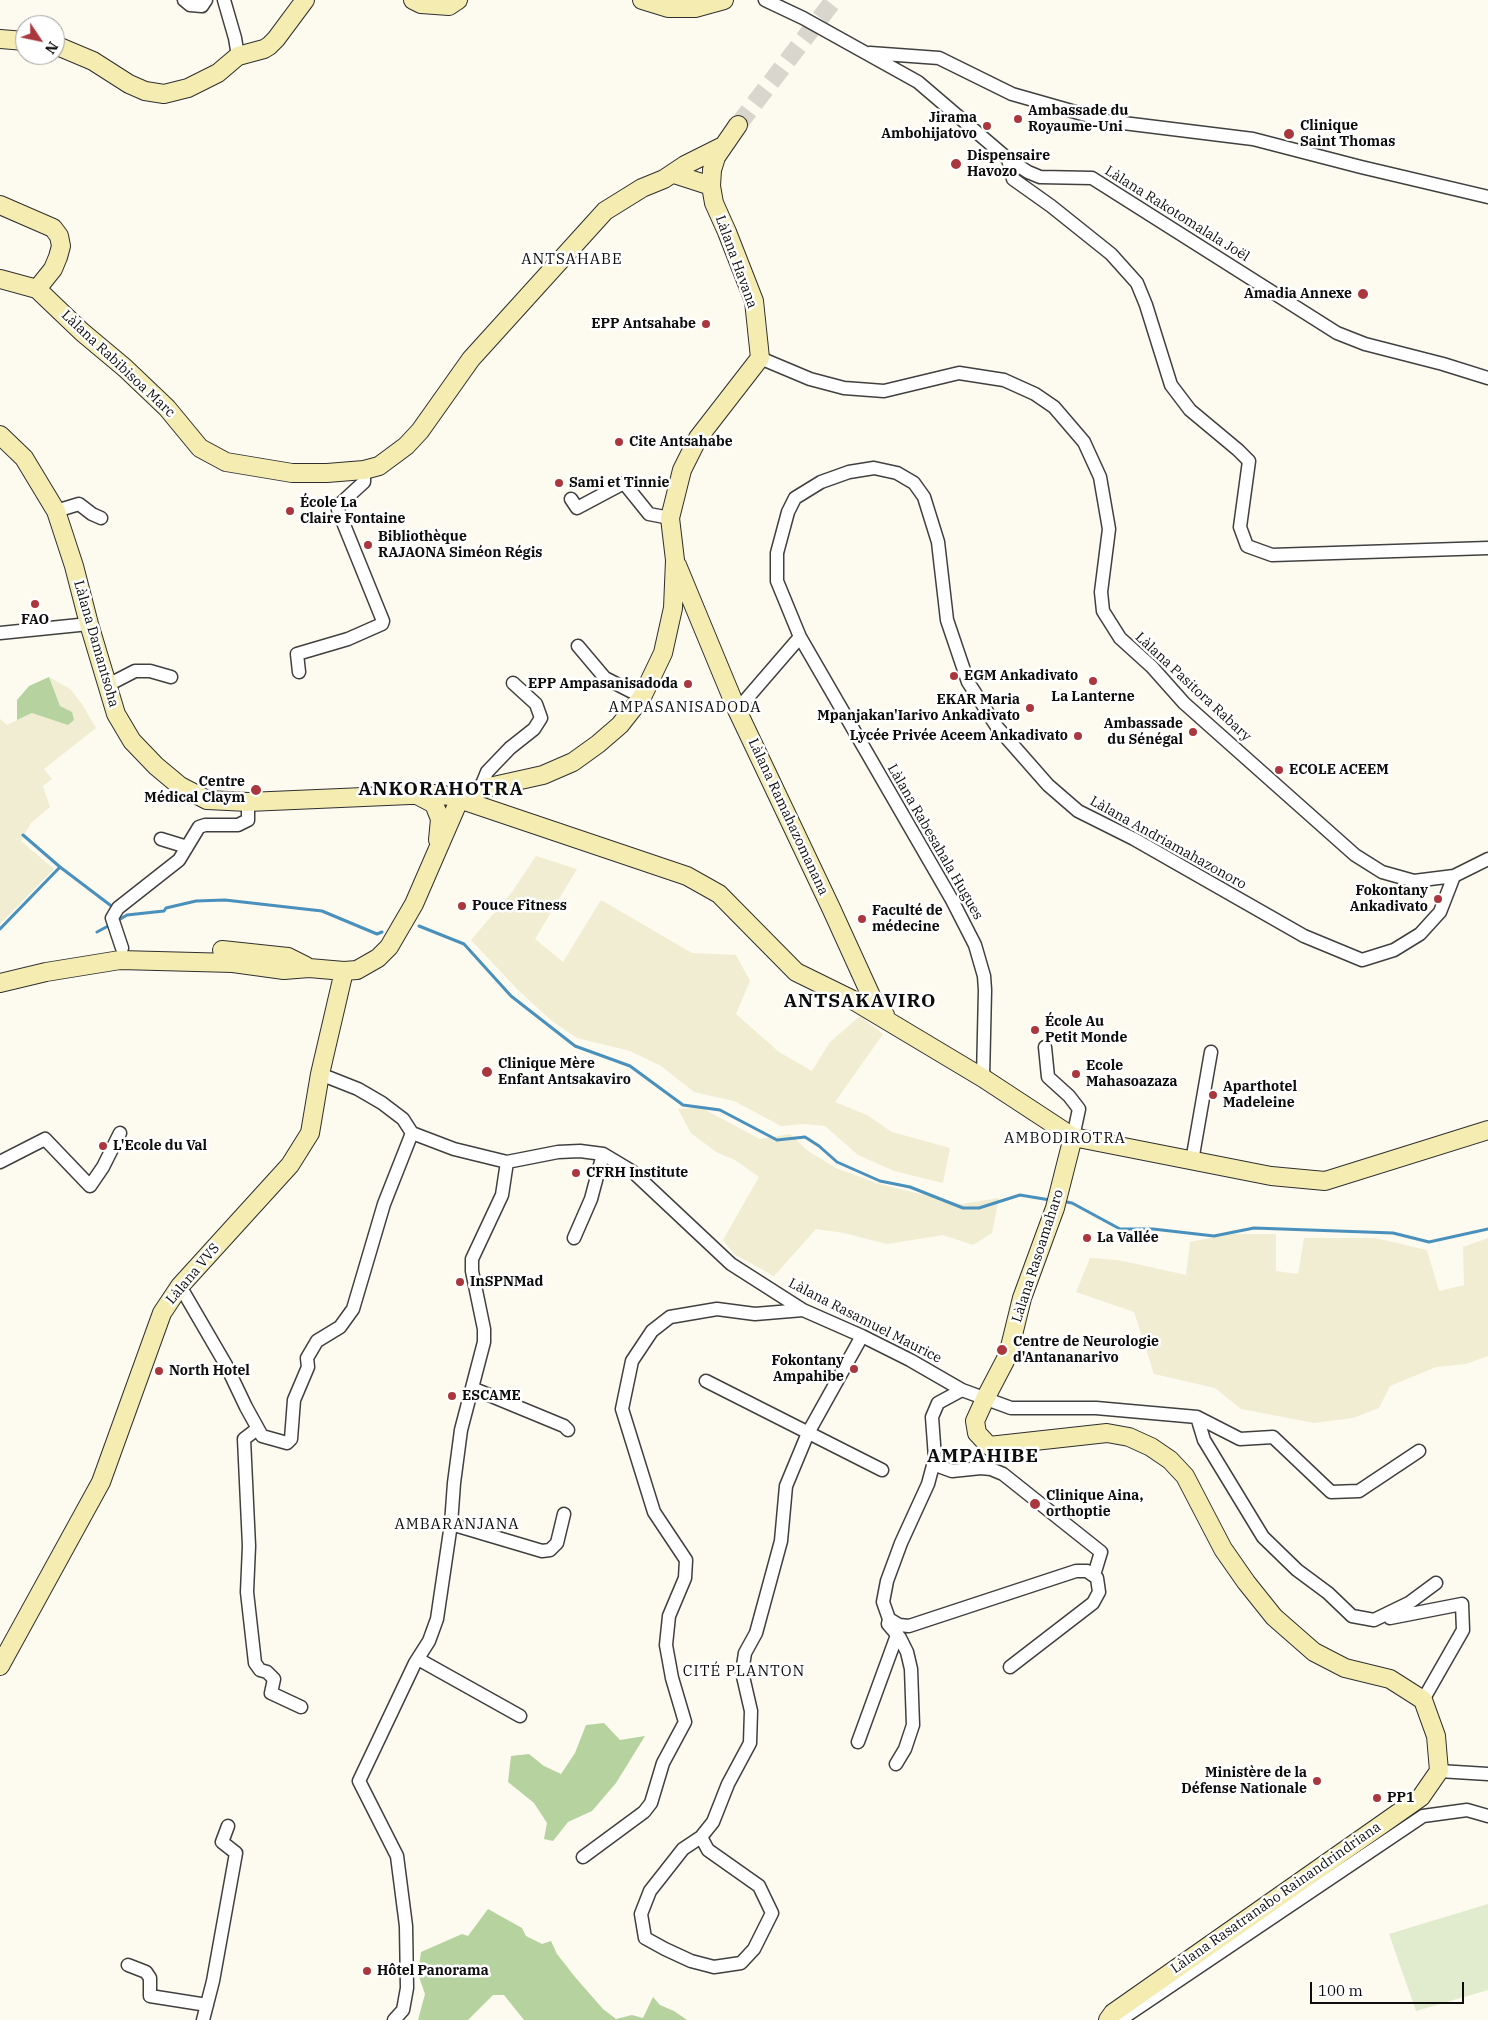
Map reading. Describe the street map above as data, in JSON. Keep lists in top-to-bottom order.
{
  "streets": {
    "main road": [
      "Làlana Havana",
      "Làlana Rabibisoa Marc",
      "Làlana Damantsoha",
      "Làlana Ramahazomanana",
      "Làlana Rasoamaharo",
      "Làlana VVS",
      "Làlana Rasatranabo Rainandrindriana"
    ],
    "street": [
      "Làlana Rakotomalala Joël",
      "Làlana Pasitora Rabary",
      "Làlana Rabesahala Hugues",
      "Làlana Andriamahazonoro",
      "Làlana Rasamuel Maurice"
    ]
  },
  "crossings": [
    ["Làlana Havana", "Làlana Pasitora Rabary"],
    ["Làlana Damantsoha", "Làlana Ramahazomanana"],
    ["Làlana Pasitora Rabary", "Làlana Andriamahazonoro"],
    ["Làlana Rabesahala Hugues", "Làlana Andriamahazonoro"],
    ["Làlana Rasoamaharo", "Làlana Rasamuel Maurice"],
    ["Làlana VVS", "Làlana Rasamuel Maurice"]
  ],
  "districts": [
    "ANTSAHABE",
    "AMPASANISADODA",
    "ANKORAHOTRA",
    "ANTSAKAVIRO",
    "AMBODIROTRA",
    "AMPAHIBE",
    "AMBARANJANA",
    "CITÉ PLANTON"
  ],
  "places": [
    "Ambassade du Royaume-Uni",
    "Jirama Ambohijatovo",
    "Clinique Saint Thomas",
    "Dispensaire Havozo",
    "Amadia Annexe",
    "EPP Antsahabe",
    "Cite Antsahabe",
    "Sami et Tinnie",
    "École La Claire Fontaine",
    "Bibliothèque RAJAONA Siméon Régis",
    "FAO",
    "EGM Ankadivato",
    "La Lanterne",
    "EPP Ampasanisadoda",
    "EKAR Maria Mpanjakan'Iarivo Ankadivato",
    "Ambassade du Sénégal",
    "Lycée Privée Aceem Ankadivato",
    "ECOLE ACEEM",
    "Centre Médical Claym",
    "Fokontany Ankadivato",
    "Pouce Fitness",
    "Faculté de médecine",
    "École Au Petit Monde",
    "Clinique Mère Enfant Antsakaviro",
    "Ecole Mahasoazaza",
    "Aparthotel Madeleine",
    "L'Ecole du Val",
    "CFRH Institute",
    "La Vallée",
    "InSPNMad",
    "Centre de Neurologie d'Antananarivo",
    "Fokontany Ampahibe",
    "North Hotel",
    "ESCAME",
    "Clinique Aina, orthoptie",
    "Ministère de la Défense Nationale",
    "PP1",
    "Hôtel Panorama"
  ],
  "scale_bar": "100 m",
  "north": "bottom right"
}
